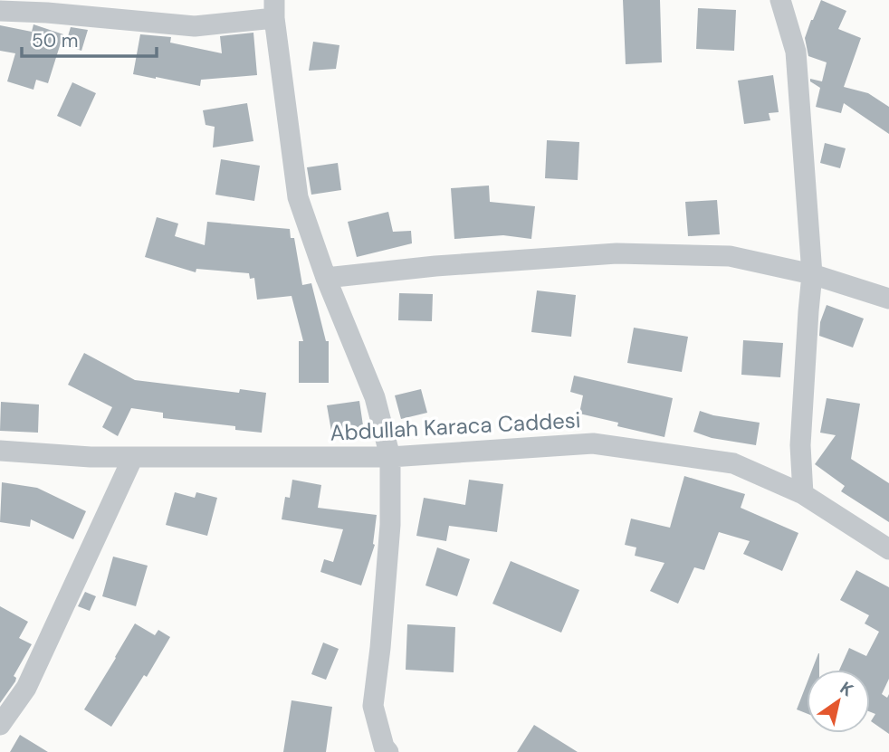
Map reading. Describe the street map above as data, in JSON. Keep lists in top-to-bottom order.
{
  "streets": {
    "street": ["Abdullah Karaca Caddesi"]
  },
  "scale_bar": "50 m",
  "north": "top right"
}
